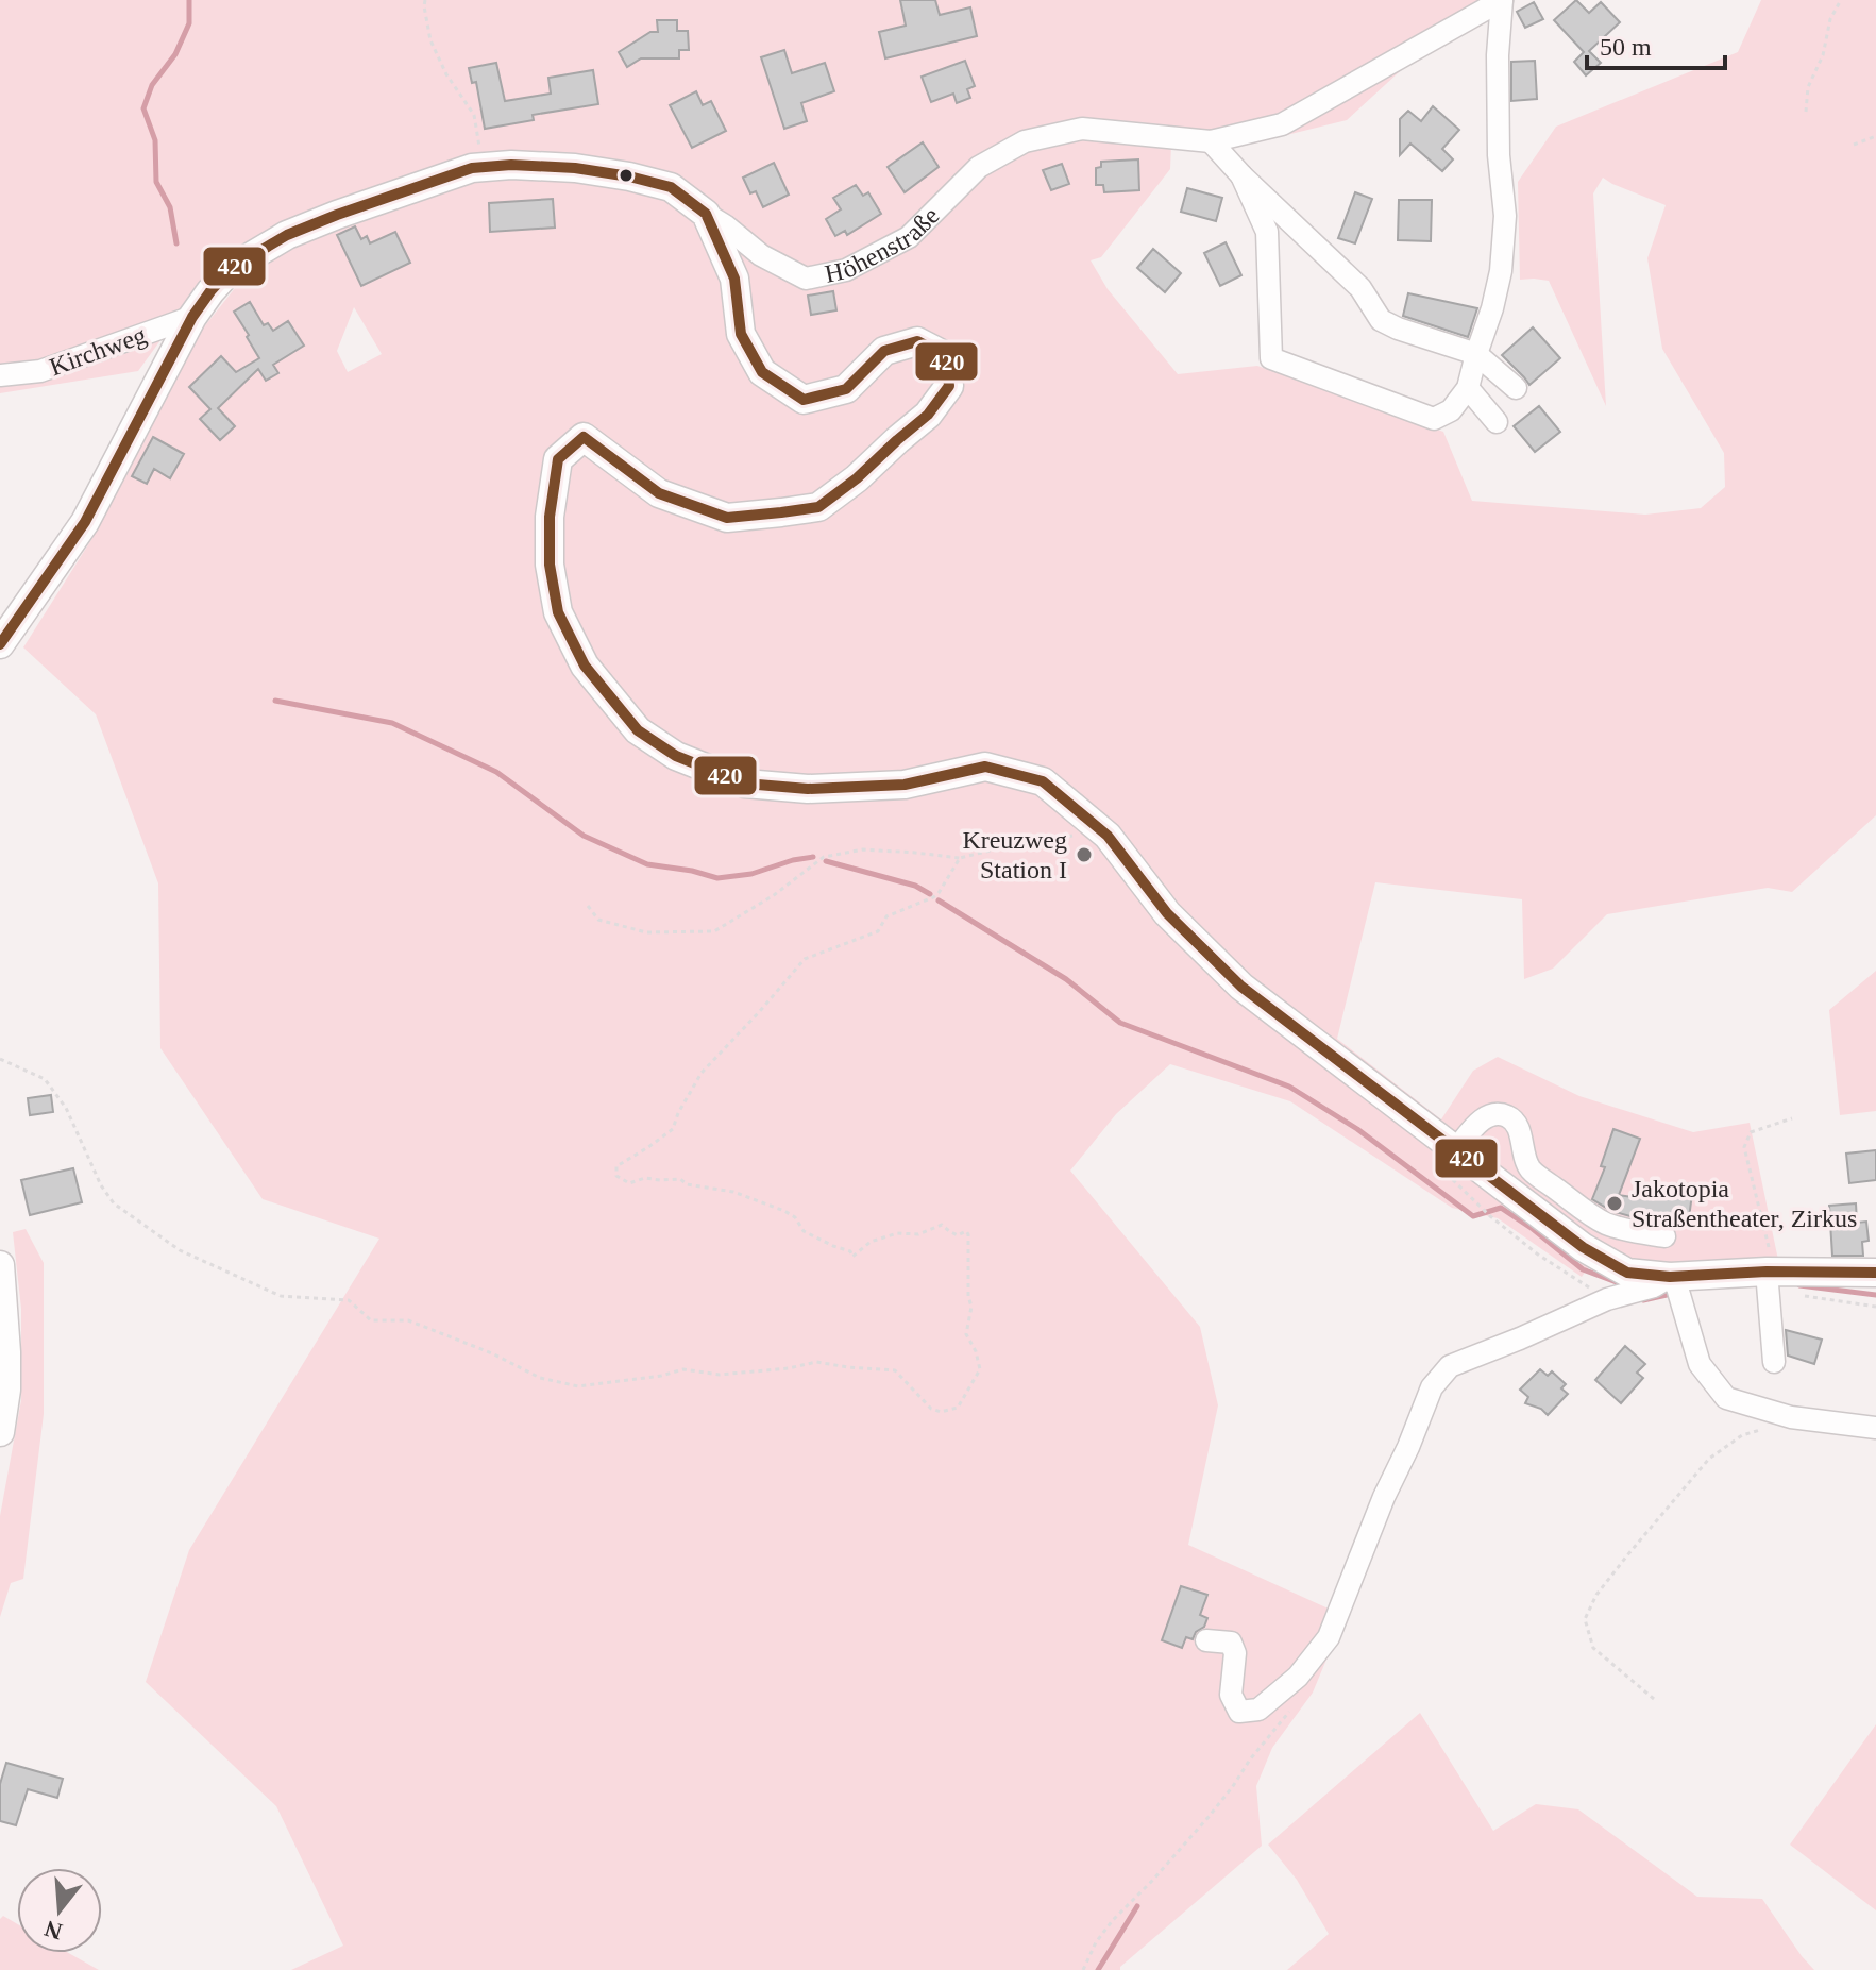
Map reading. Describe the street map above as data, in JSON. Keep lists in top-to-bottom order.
{
  "streets": {
    "main road": ["Höhenstraße"],
    "street": ["Kirchweg"]
  },
  "crossings": [
    ["Höhenstraße", "Kirchweg"]
  ],
  "places": ["Kreuzweg Station I", "Jakotopia Straßentheater, Zirkus"],
  "lines": ["transit line 420"],
  "scale_bar": "50 m",
  "north": "bottom"
}
